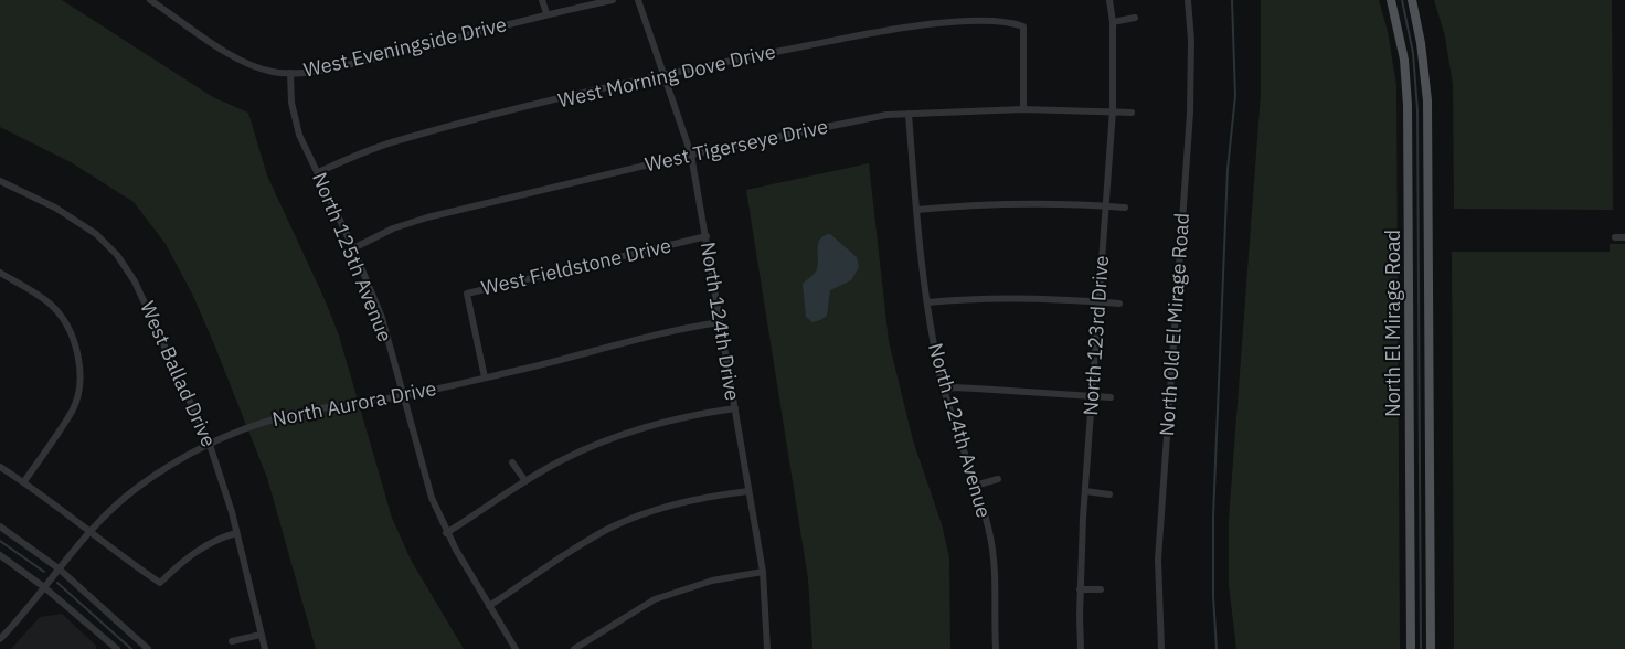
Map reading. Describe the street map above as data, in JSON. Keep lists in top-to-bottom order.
{
  "streets": {
    "main road": ["North El Mirage Road"],
    "street": [
      "West Eveningside Drive",
      "West Morning Dove Drive",
      "West Tigerseye Drive",
      "North 125th Avenue",
      "West Fieldstone Drive",
      "North 124th Drive",
      "North Old El Mirage Road",
      "North 123rd Drive",
      "West Ballad Drive",
      "North Aurora Drive",
      "North 124th Avenue"
    ]
  },
  "crossings": [
    ["West Eveningside Drive", "North 125th Avenue"],
    ["West Morning Dove Drive", "West Tigerseye Drive"],
    ["West Morning Dove Drive", "North 125th Avenue"],
    ["West Morning Dove Drive", "North 124th Drive"],
    ["West Tigerseye Drive", "North 125th Avenue"],
    ["West Tigerseye Drive", "North 124th Drive"],
    ["West Tigerseye Drive", "North 123rd Drive"],
    ["West Tigerseye Drive", "North 124th Avenue"],
    ["North 125th Avenue", "North Aurora Drive"],
    ["West Fieldstone Drive", "North 124th Drive"],
    ["West Fieldstone Drive", "North Aurora Drive"],
    ["North 124th Drive", "North Aurora Drive"],
    ["West Ballad Drive", "North Aurora Drive"]
  ]
}
